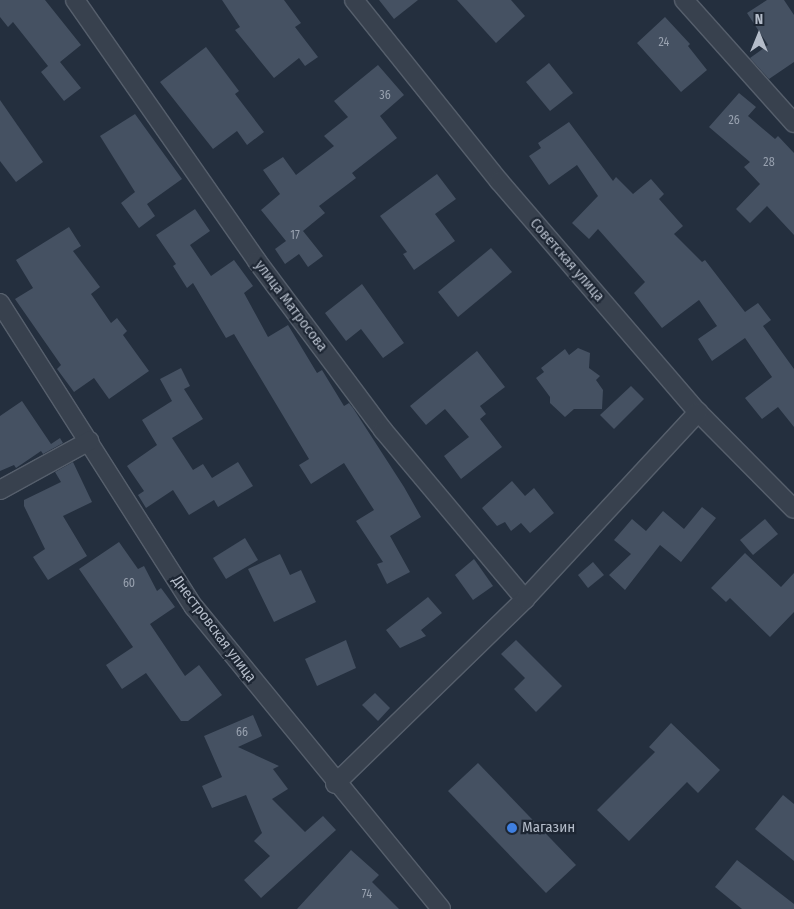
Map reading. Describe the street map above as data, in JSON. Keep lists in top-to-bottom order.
{
  "streets": {
    "street": ["Советская улица", "улица Матросова", "Днестровская улица"]
  },
  "places": ["Магазин"],
  "house_numbers": [
    "24",
    "36",
    "26",
    "28",
    "17",
    "60",
    "66",
    "74"
  ],
  "north": "top"
}
